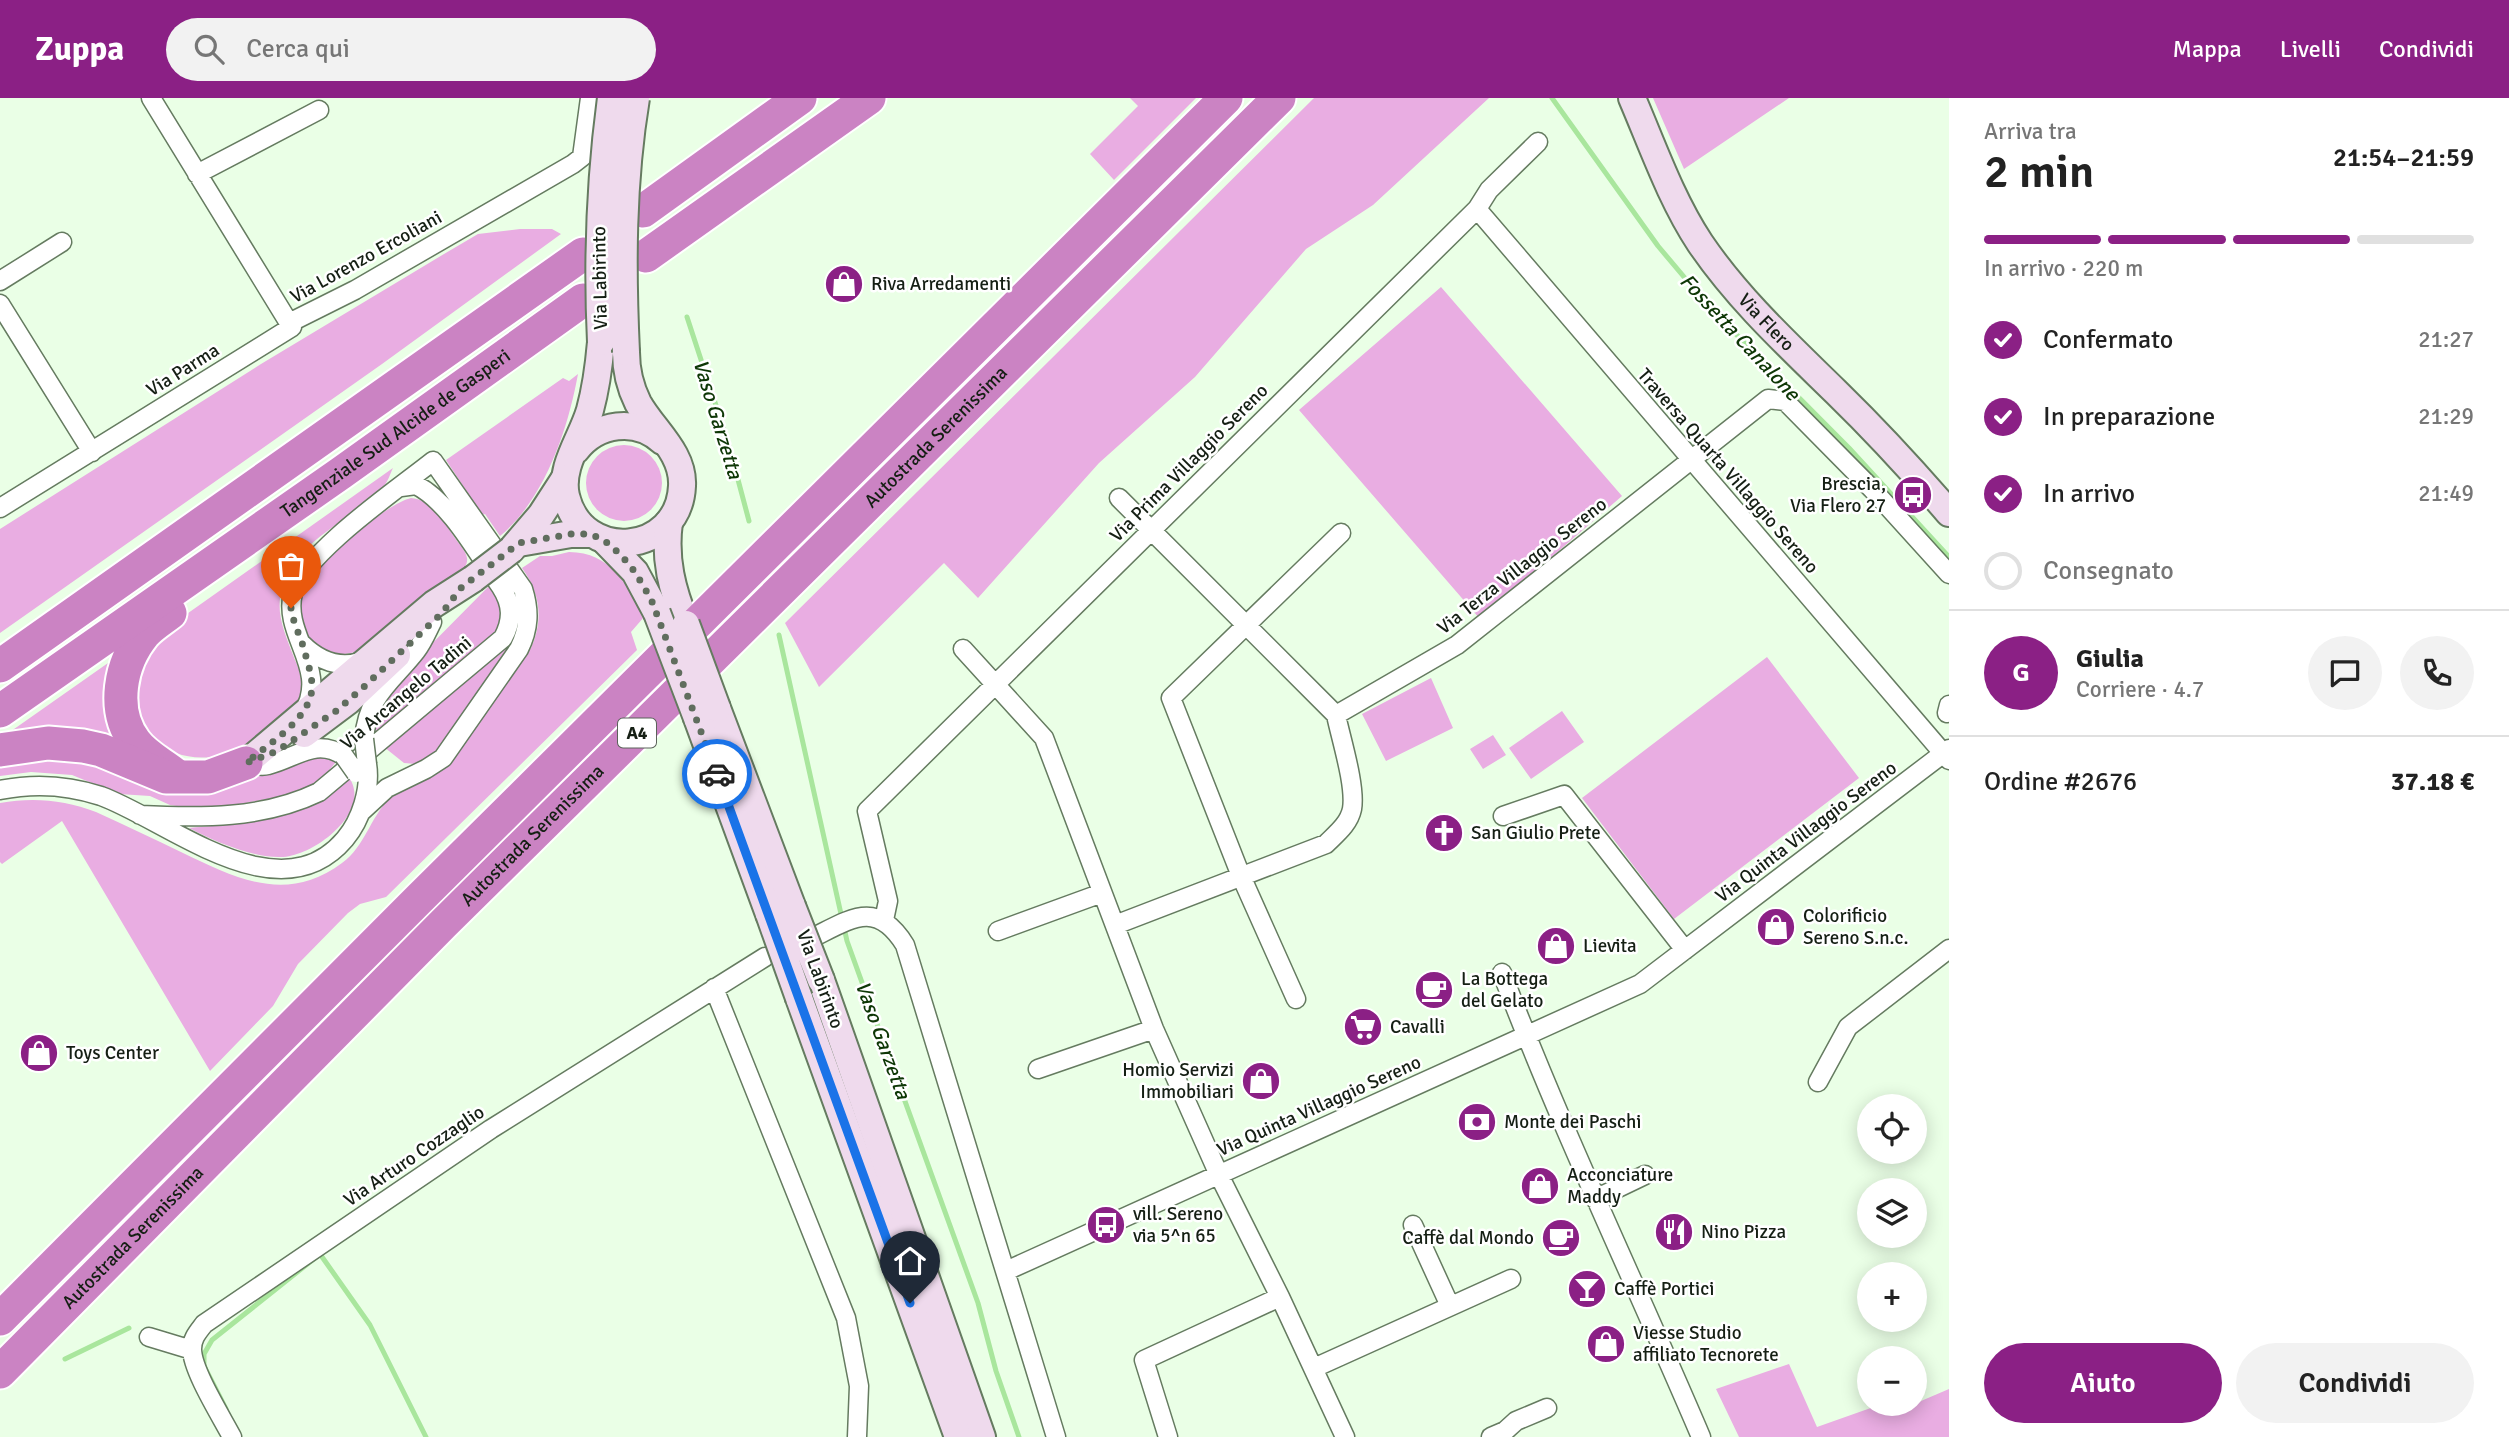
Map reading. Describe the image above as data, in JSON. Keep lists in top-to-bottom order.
{
  "streets": {
    "highway": ["Tangenziale Sud Alcide de Gasperi", "Autostrada Serenissima", "A4"],
    "street": [
      "Via Lorenzo Ercoliani",
      "Via Labirinto",
      "Via Flero",
      "Via Parma",
      "Via Prima Villaggio Sereno",
      "Traversa Quarta Villaggio Sereno",
      "Via Terza Villaggio Sereno",
      "Via Arcangelo Tadini",
      "Via Quinta Villaggio Sereno",
      "Via Arturo Cozzaglio"
    ]
  },
  "crossings": [
    ["Via Lorenzo Ercoliani", "Via Parma"],
    ["Via Prima Villaggio Sereno", "Traversa Quarta Villaggio Sereno"],
    ["Traversa Quarta Villaggio Sereno", "Via Terza Villaggio Sereno"],
    ["Traversa Quarta Villaggio Sereno", "Via Quinta Villaggio Sereno"]
  ],
  "water": ["Fossetta Canalone", "Vaso Garzetta"],
  "places": {
    "shop": [
      "Riva Arredamenti",
      "Colorificio Sereno S.n.c.",
      "Lievita",
      "Toys Center",
      "Homio Servizi Immobiliari",
      "Acconciature Maddy",
      "Viesse Studio affiliato Tecnorete"
    ],
    "bus stop": ["Brescia, Via Flero 27", "vill. Sereno via 5^n 65"],
    "church": ["San Giulio Prete"],
    "cafe": ["La Bottega del Gelato", "Caffè dal Mondo"],
    "supermarket": ["Cavalli"],
    "bank": ["Monte dei Paschi"],
    "restaurant": ["Nino Pizza"],
    "bar": ["Caffè Portici"]
  },
  "page": {
    "header": "Zuppa",
    "search": "Cerca qui",
    "nav": ["Mappa", "Livelli", "Condividi"],
    "heading": ["2 min", "Arriva tra", "21:54–21:59"],
    "panel": [
      "Giulia",
      "Corriere · 4.7",
      "Ordine #2676",
      "37.18 €"
    ],
    "bar": "In arrivo · 220 m",
    "list": [
      ["Confermato", "21:27"],
      ["In preparazione", "21:29"],
      ["In arrivo", "21:49"],
      "Consegnato"
    ],
    "round": "G",
    "map_buttons": ["+", "−"],
    "buttons": ["Aiuto", "Condividi"]
  }
}
